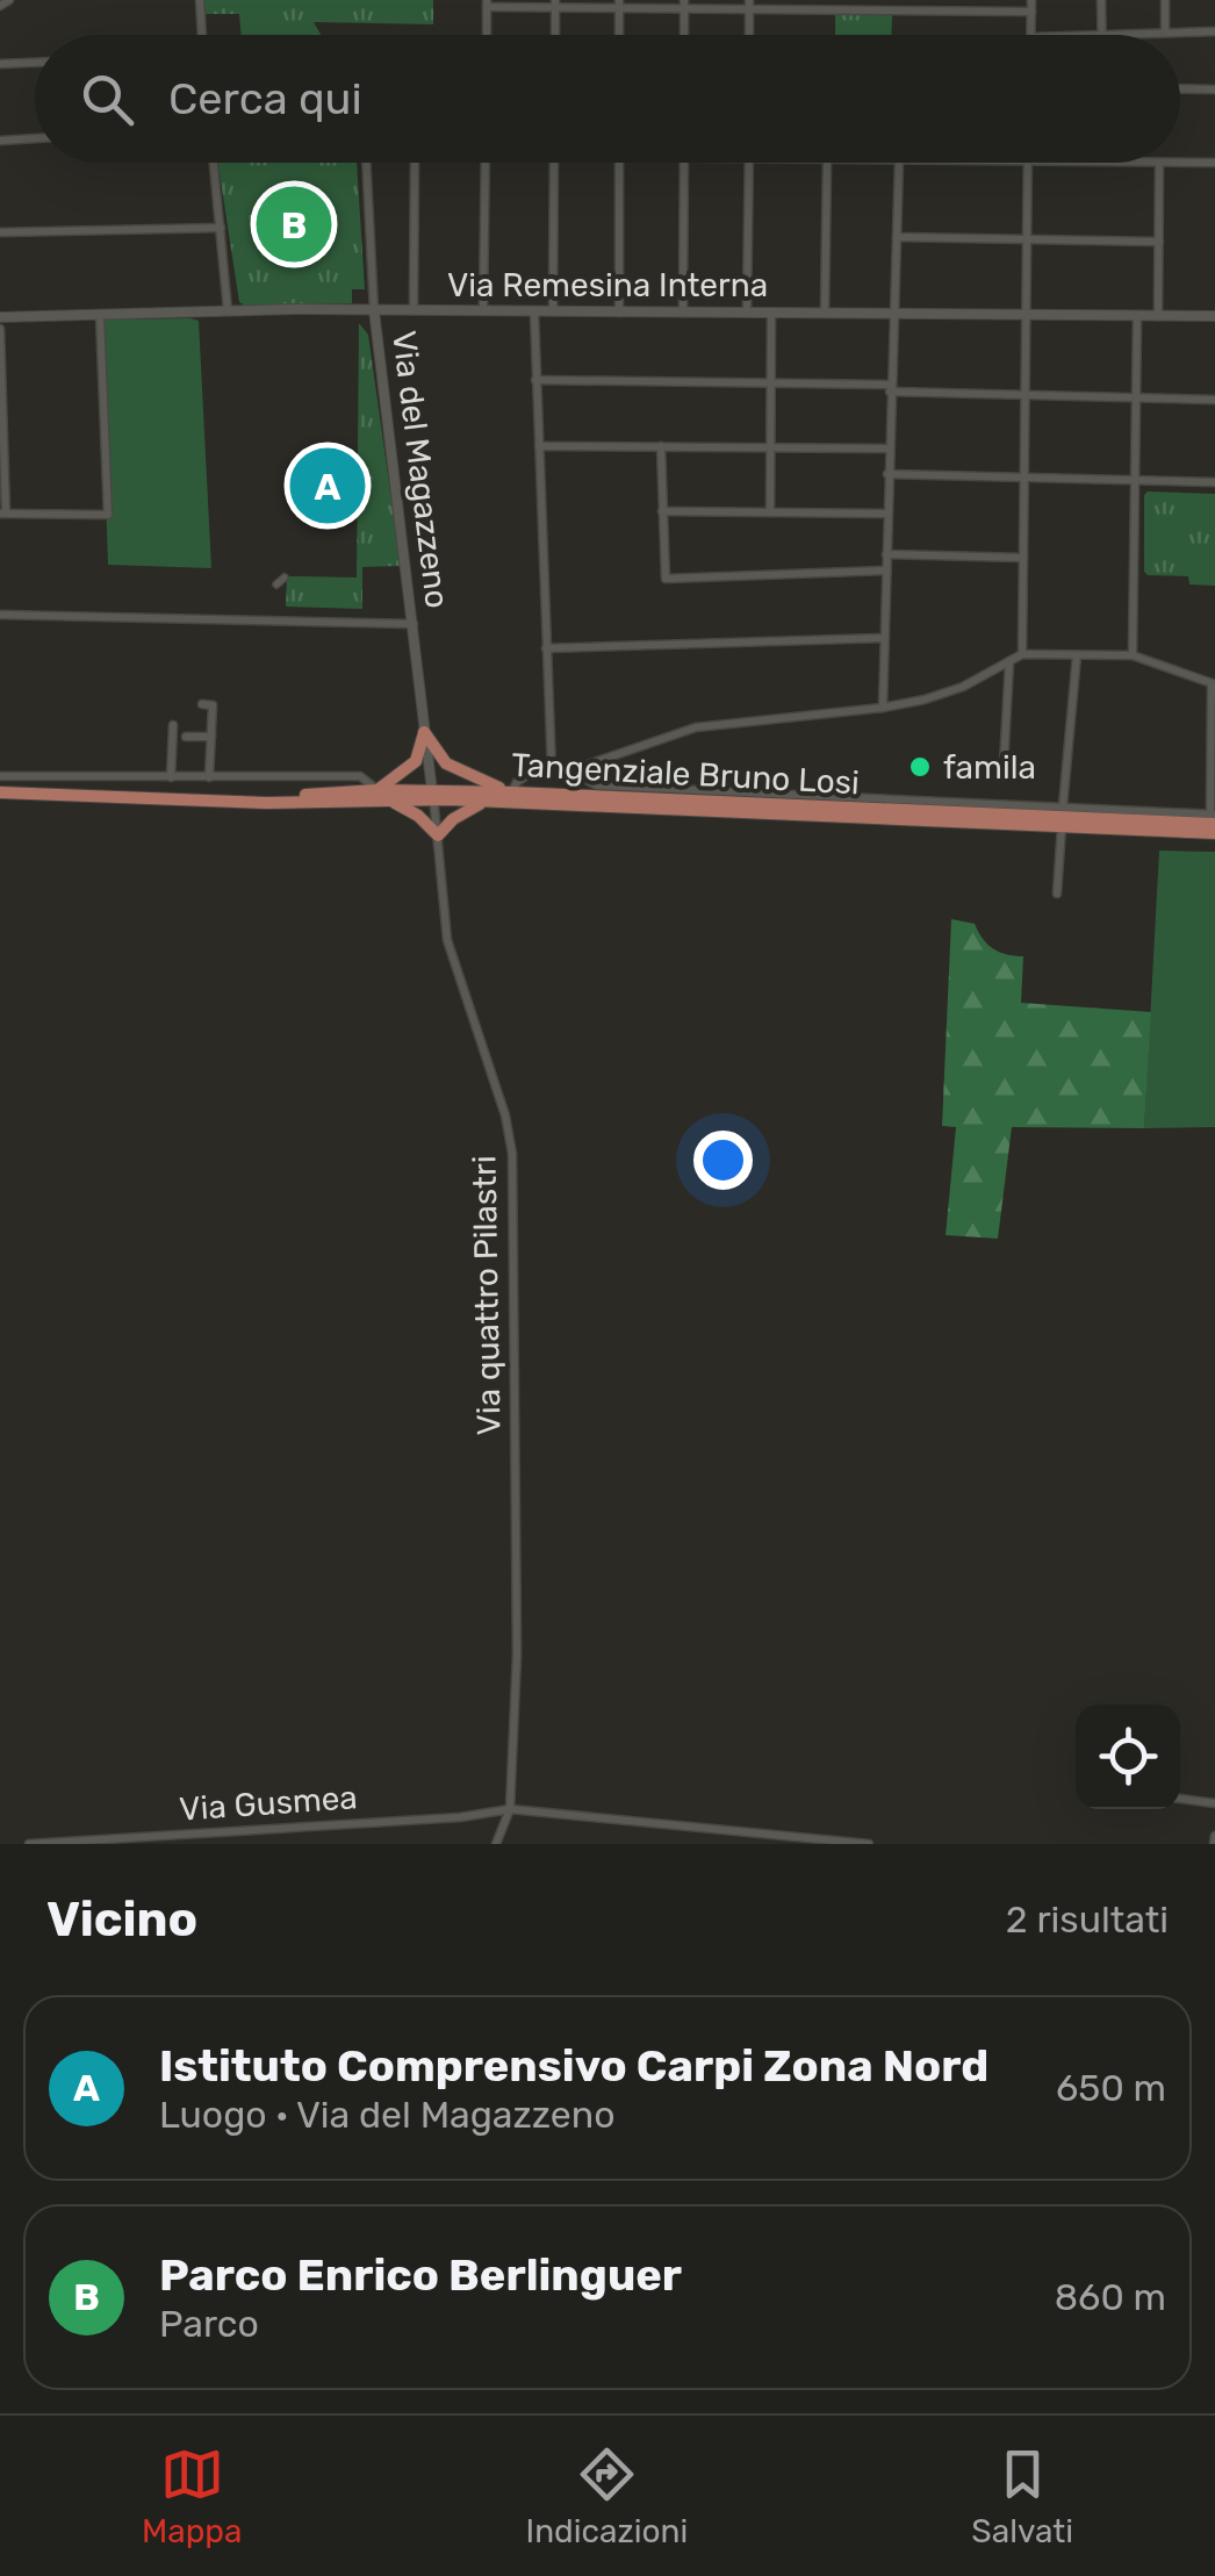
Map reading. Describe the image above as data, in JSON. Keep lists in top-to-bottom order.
{
  "streets": {
    "main road": ["Tangenziale Bruno Losi"],
    "street": [
      "Via Remesina Interna",
      "Via del Magazzeno",
      "Via quattro Pilastri",
      "Via Gusmea"
    ]
  },
  "crossings": [
    ["Via Remesina Interna", "Via del Magazzeno"],
    ["Via del Magazzeno", "Tangenziale Bruno Losi"],
    ["Via del Magazzeno", "Via quattro Pilastri"],
    ["Tangenziale Bruno Losi", "Via quattro Pilastri"],
    ["Via quattro Pilastri", "Via Gusmea"]
  ],
  "places": ["famila"],
  "page": {
    "search": "Cerca qui",
    "pins": ["B", "A"],
    "heading": ["Vicino", "2 risultati"],
    "list": [
      {
        "mark": "A",
        "name": "Istituto Comprensivo Carpi Zona Nord",
        "note": "Luogo · Via del Magazzeno",
        "value": "650 m"
      },
      {
        "mark": "B",
        "name": "Parco Enrico Berlinguer",
        "note": "Parco",
        "value": "860 m"
      }
    ],
    "nav": ["Mappa", "Indicazioni", "Salvati"]
  }
}
